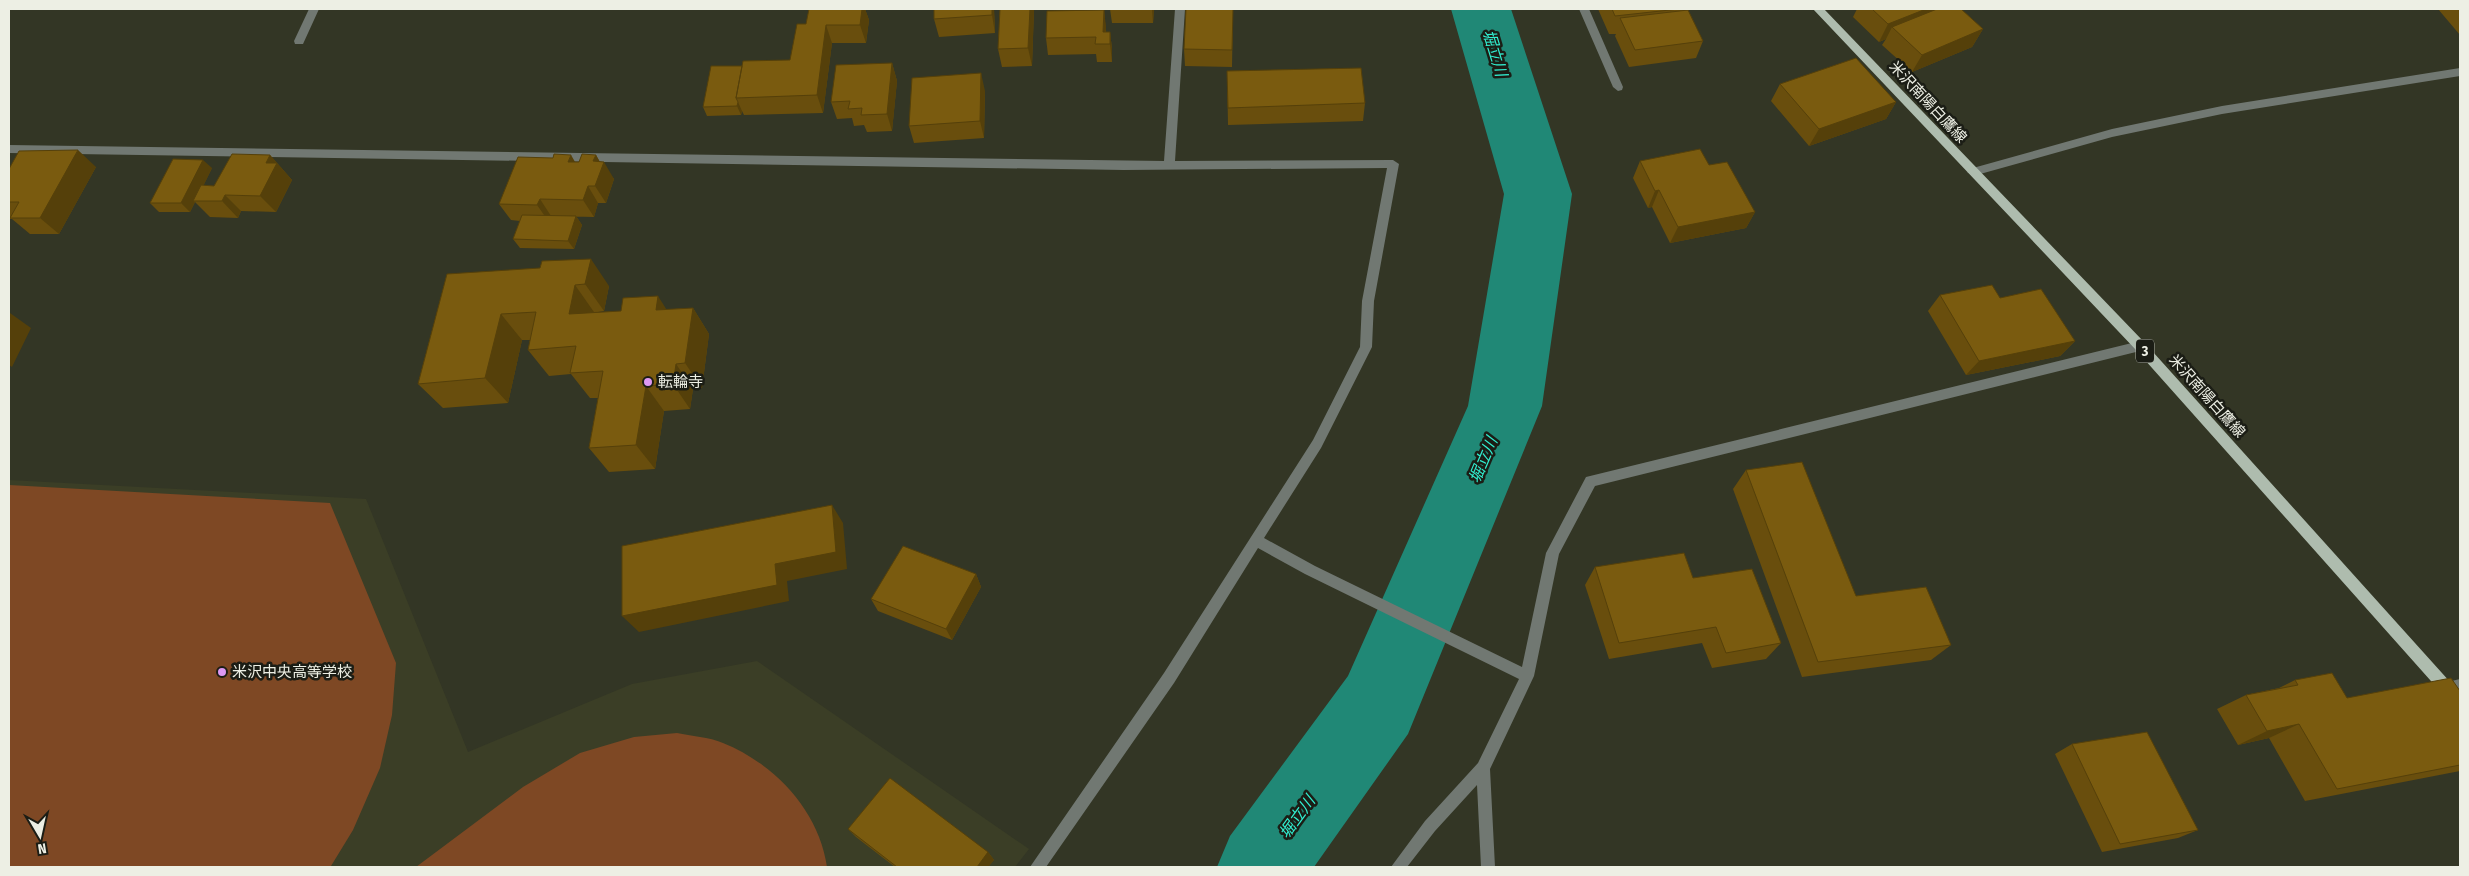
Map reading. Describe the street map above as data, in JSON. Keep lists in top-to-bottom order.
{
  "streets": {
    "main road": ["米沢南陽白鷹線", "3"]
  },
  "water": ["堀立川"],
  "places": ["転輪寺", "米沢中央高等学校"],
  "north": "bottom"
}
